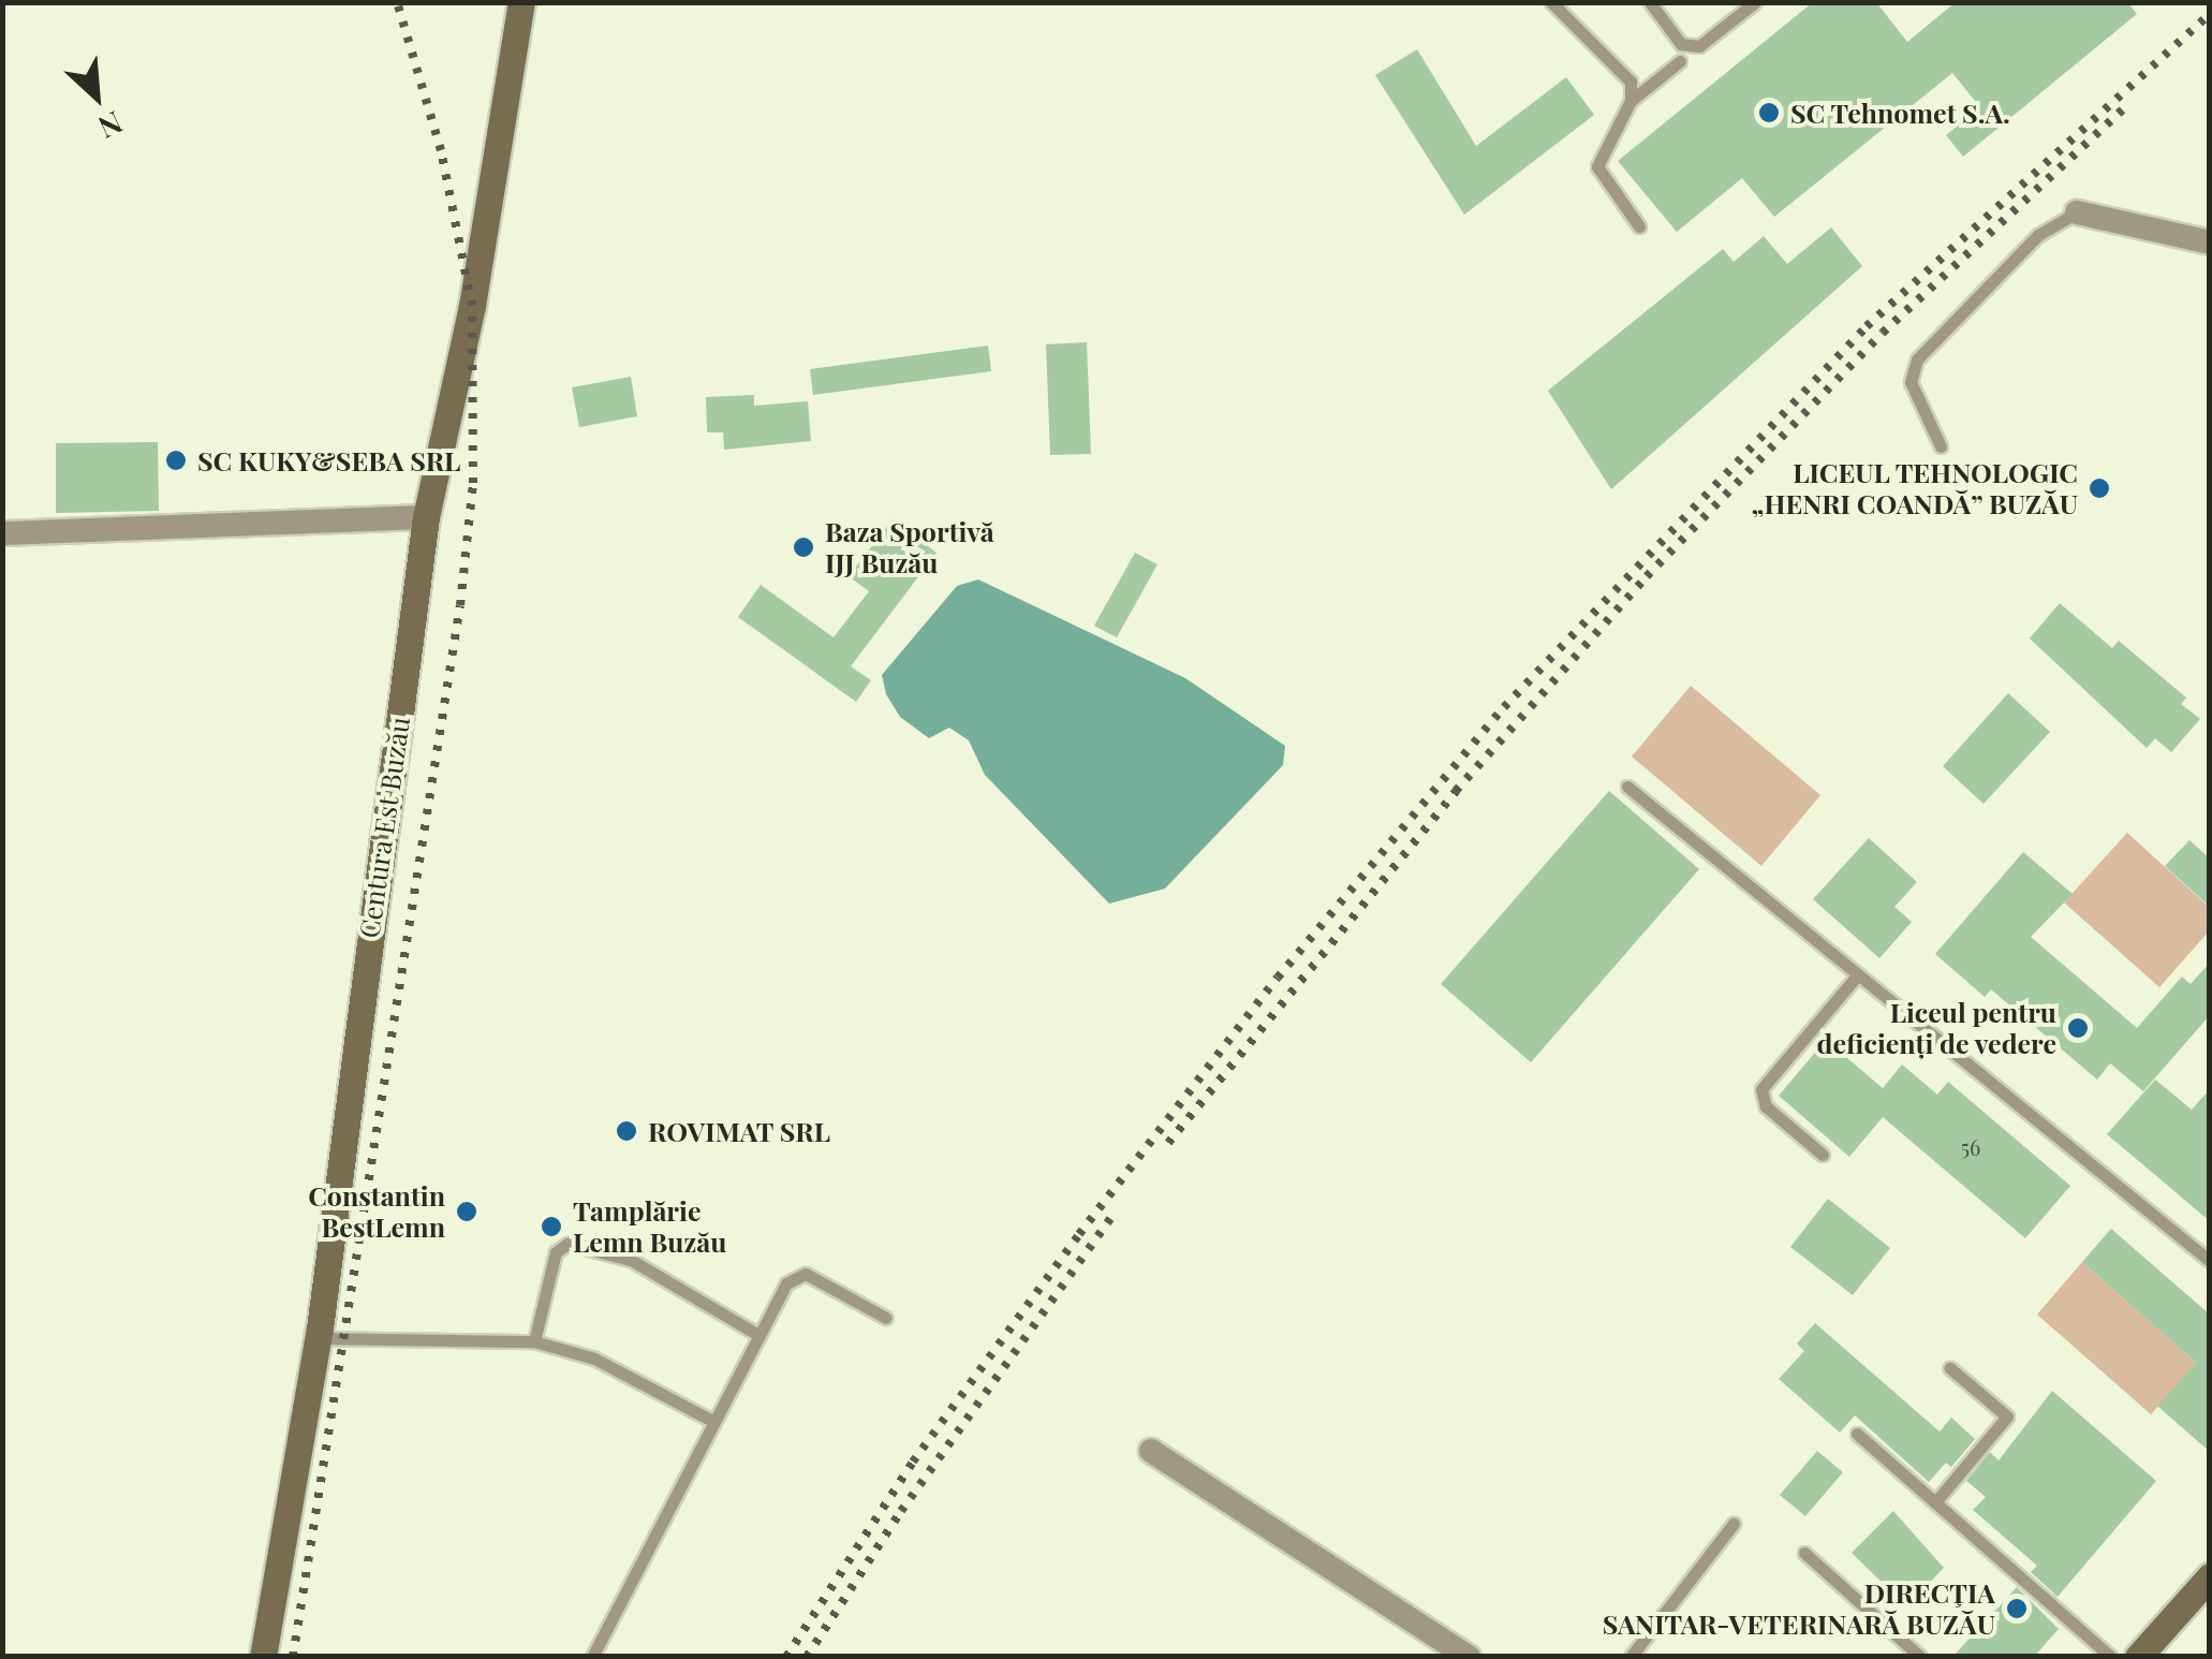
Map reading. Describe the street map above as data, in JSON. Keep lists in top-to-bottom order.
{
  "streets": {
    "main road": ["Centura Est Buzău"]
  },
  "places": [
    "SC Tehnomet S.A.",
    "SC KUKY&SEBA SRL",
    "LICEUL TEHNOLOGIC „HENRI COANDĂ” BUZĂU",
    "Baza Sportivă IJJ Buzău",
    "Liceul pentru deficienți de vedere",
    "ROVIMAT SRL",
    "Constantin BestLemn",
    "Tamplărie Lemn Buzău",
    "DIRECŢIA SANITAR-VETERINARĂ BUZĂU"
  ],
  "house_numbers": ["56"],
  "north": "bottom right"
}
